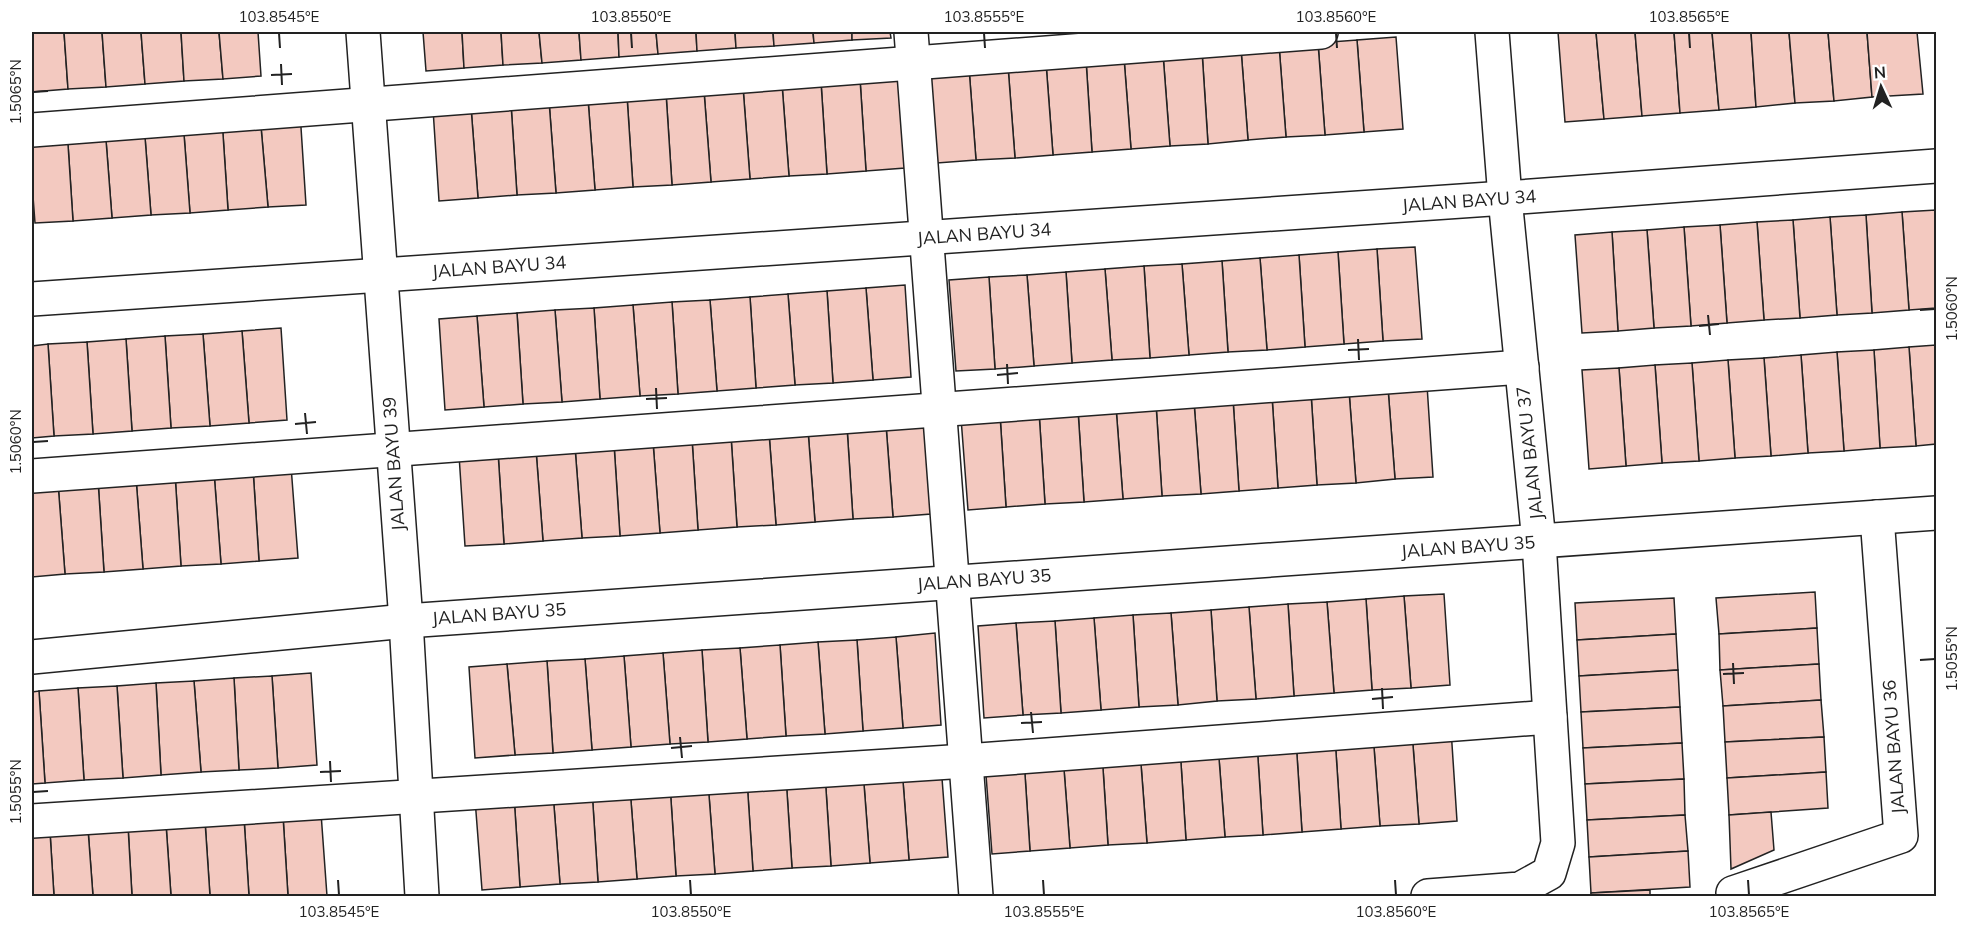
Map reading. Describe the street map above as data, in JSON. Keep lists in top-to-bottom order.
{
  "streets": {
    "street": [
      "JALAN BAYU 34",
      "JALAN BAYU 37",
      "JALAN BAYU 39",
      "JALAN BAYU 35",
      "JALAN BAYU 36"
    ]
  },
  "crossings": [
    ["JALAN BAYU 34", "JALAN BAYU 37"],
    ["JALAN BAYU 34", "JALAN BAYU 39"],
    ["JALAN BAYU 37", "JALAN BAYU 35"],
    ["JALAN BAYU 39", "JALAN BAYU 35"],
    ["JALAN BAYU 35", "JALAN BAYU 36"]
  ],
  "north": "top",
  "coordinates": [
    "103.8545°E",
    "103.8550°E",
    "103.8555°E",
    "103.8560°E",
    "103.8565°E",
    "1.5065°N",
    "1.5060°N",
    "1.5055°N"
  ]
}
